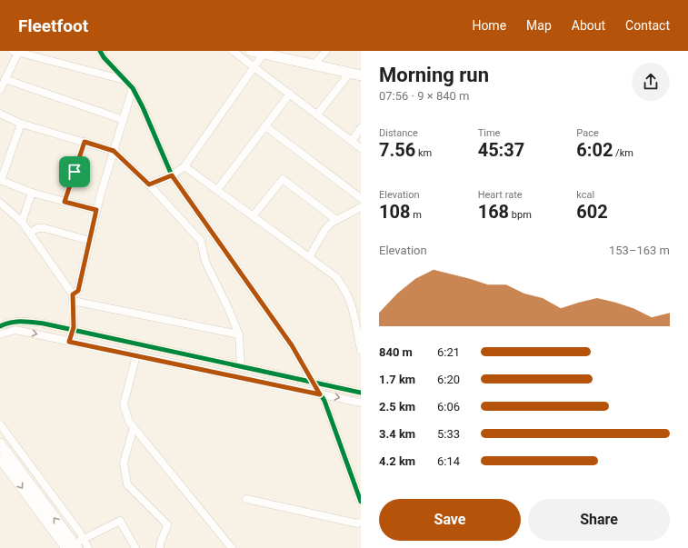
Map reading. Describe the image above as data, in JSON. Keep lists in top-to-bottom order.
{
  "page": {
    "header": "Fleetfoot",
    "nav": [
      "Home",
      "Map",
      "About",
      "Contact"
    ],
    "heading": ["Morning run", "07:56 · 9 × 840 m"],
    "stats": [
      ["Distance", "7.56 km"],
      ["Time", "45:37"],
      ["Pace", "6:02 /km"],
      ["Elevation", "108 m"],
      ["Heart rate", "168 bpm"],
      ["kcal", "602"]
    ],
    "chart": ["Elevation", "153–163 m"],
    "list": [
      {
        "name": "840 m",
        "note": "6:21"
      },
      {
        "name": "1.7 km",
        "note": "6:20"
      },
      {
        "name": "2.5 km",
        "note": "6:06"
      },
      {
        "name": "3.4 km",
        "note": "5:33"
      },
      {
        "name": "4.2 km",
        "note": "6:14"
      }
    ],
    "buttons": ["Save", "Share"]
  }
}
